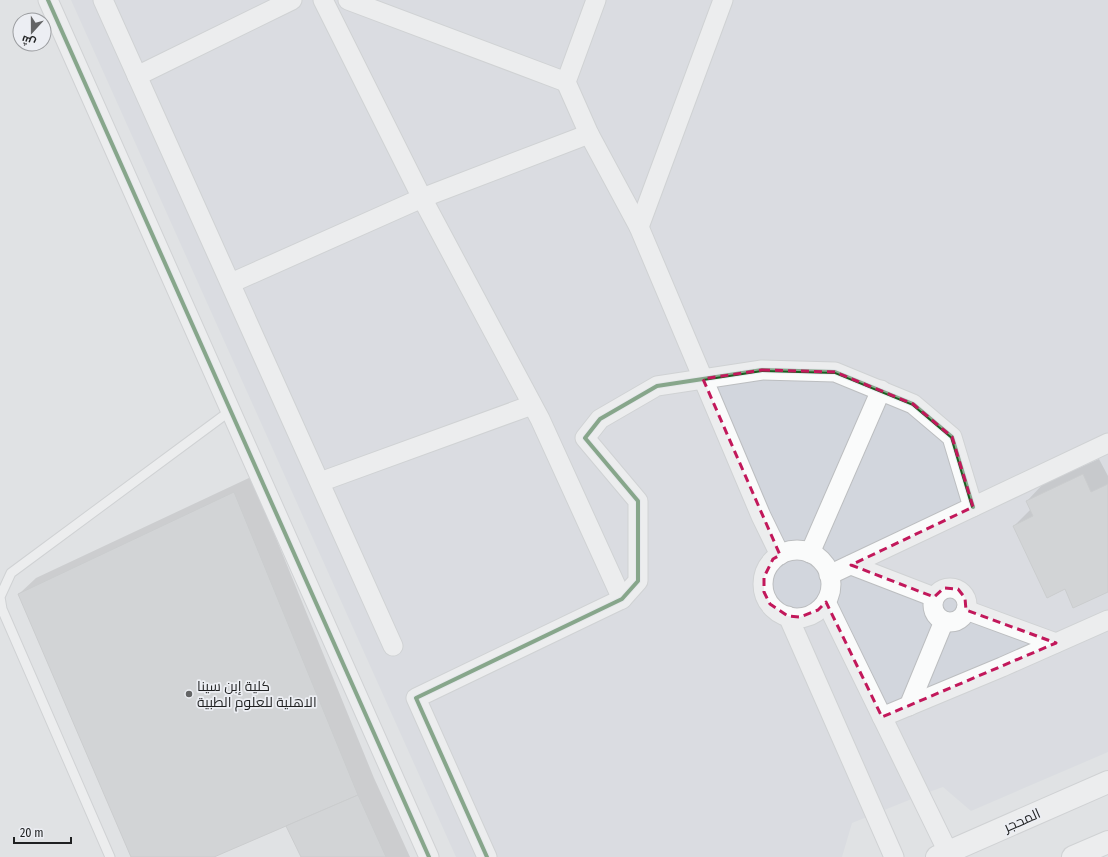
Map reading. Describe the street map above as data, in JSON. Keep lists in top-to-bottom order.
{
  "streets": {
    "main road": ["المحجر"]
  },
  "places": ["كلية إبن سينا الاهلية للعلوم الطبية"],
  "scale_bar": "20 m",
  "north": "bottom"
}
